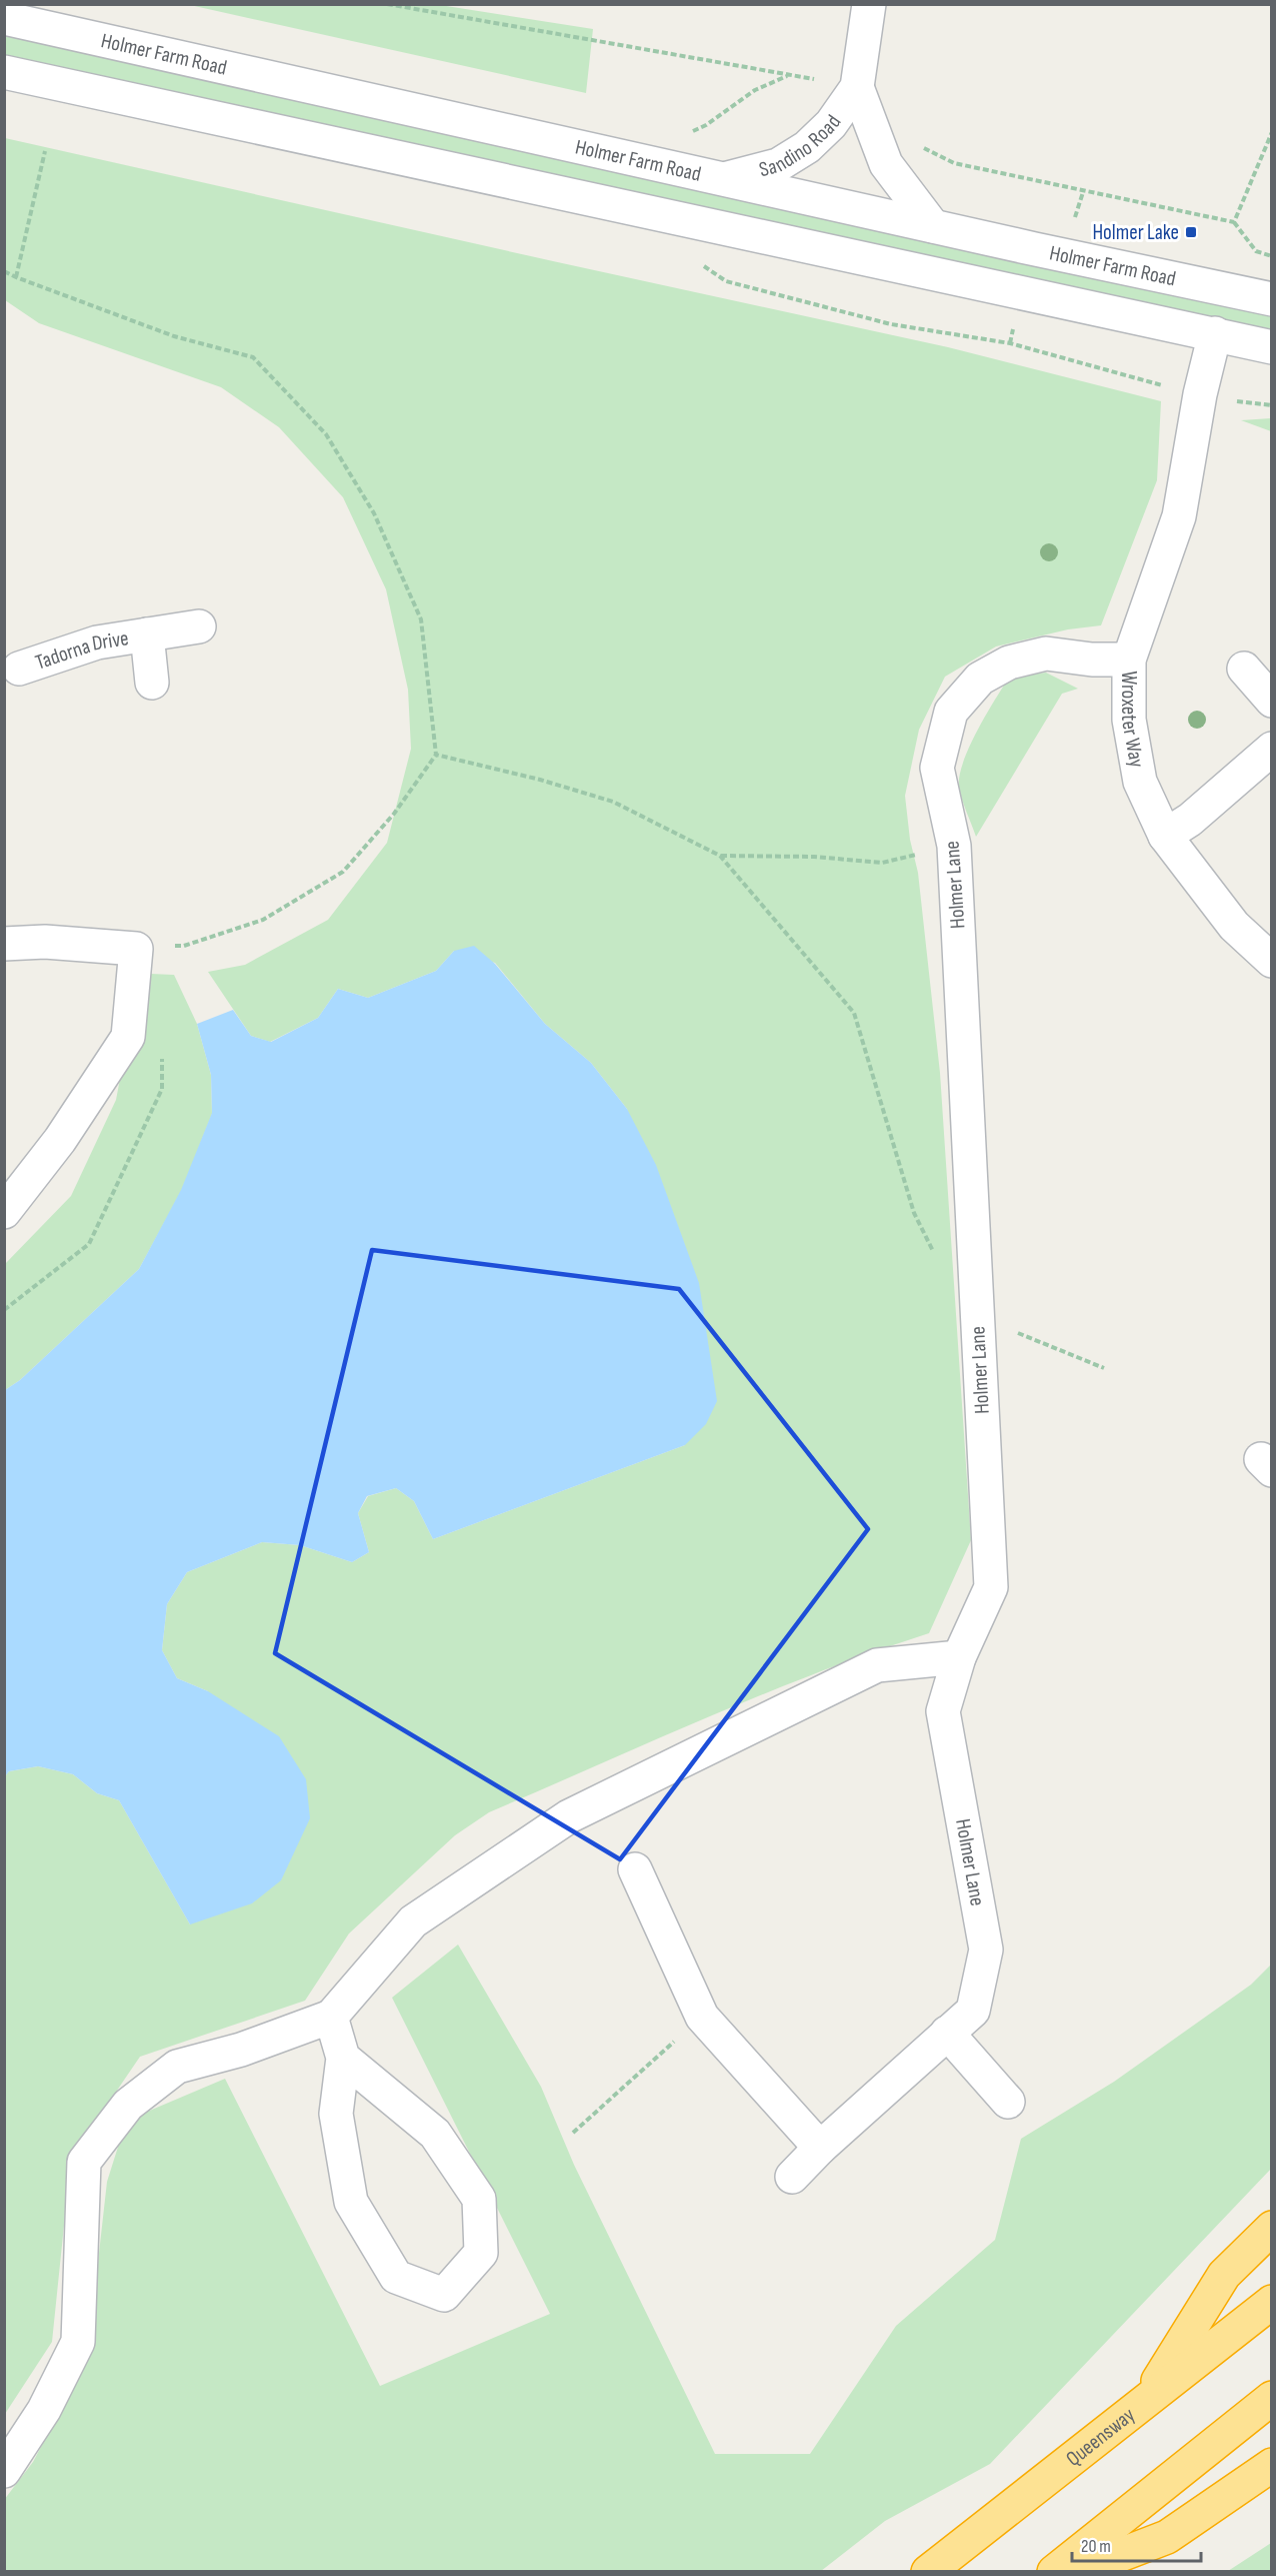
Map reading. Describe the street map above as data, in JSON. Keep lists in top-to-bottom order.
{
  "streets": {
    "highway": ["Queensway"],
    "street": [
      "Holmer Farm Road",
      "Sandino Road",
      "Tadorna Drive",
      "Wroxeter Way",
      "Holmer Lane"
    ]
  },
  "crossings": [
    ["Holmer Farm Road", "Sandino Road"],
    ["Wroxeter Way", "Holmer Lane"]
  ],
  "places": {
    "transit": ["Holmer Lake"]
  },
  "scale_bar": "20 m"
}
